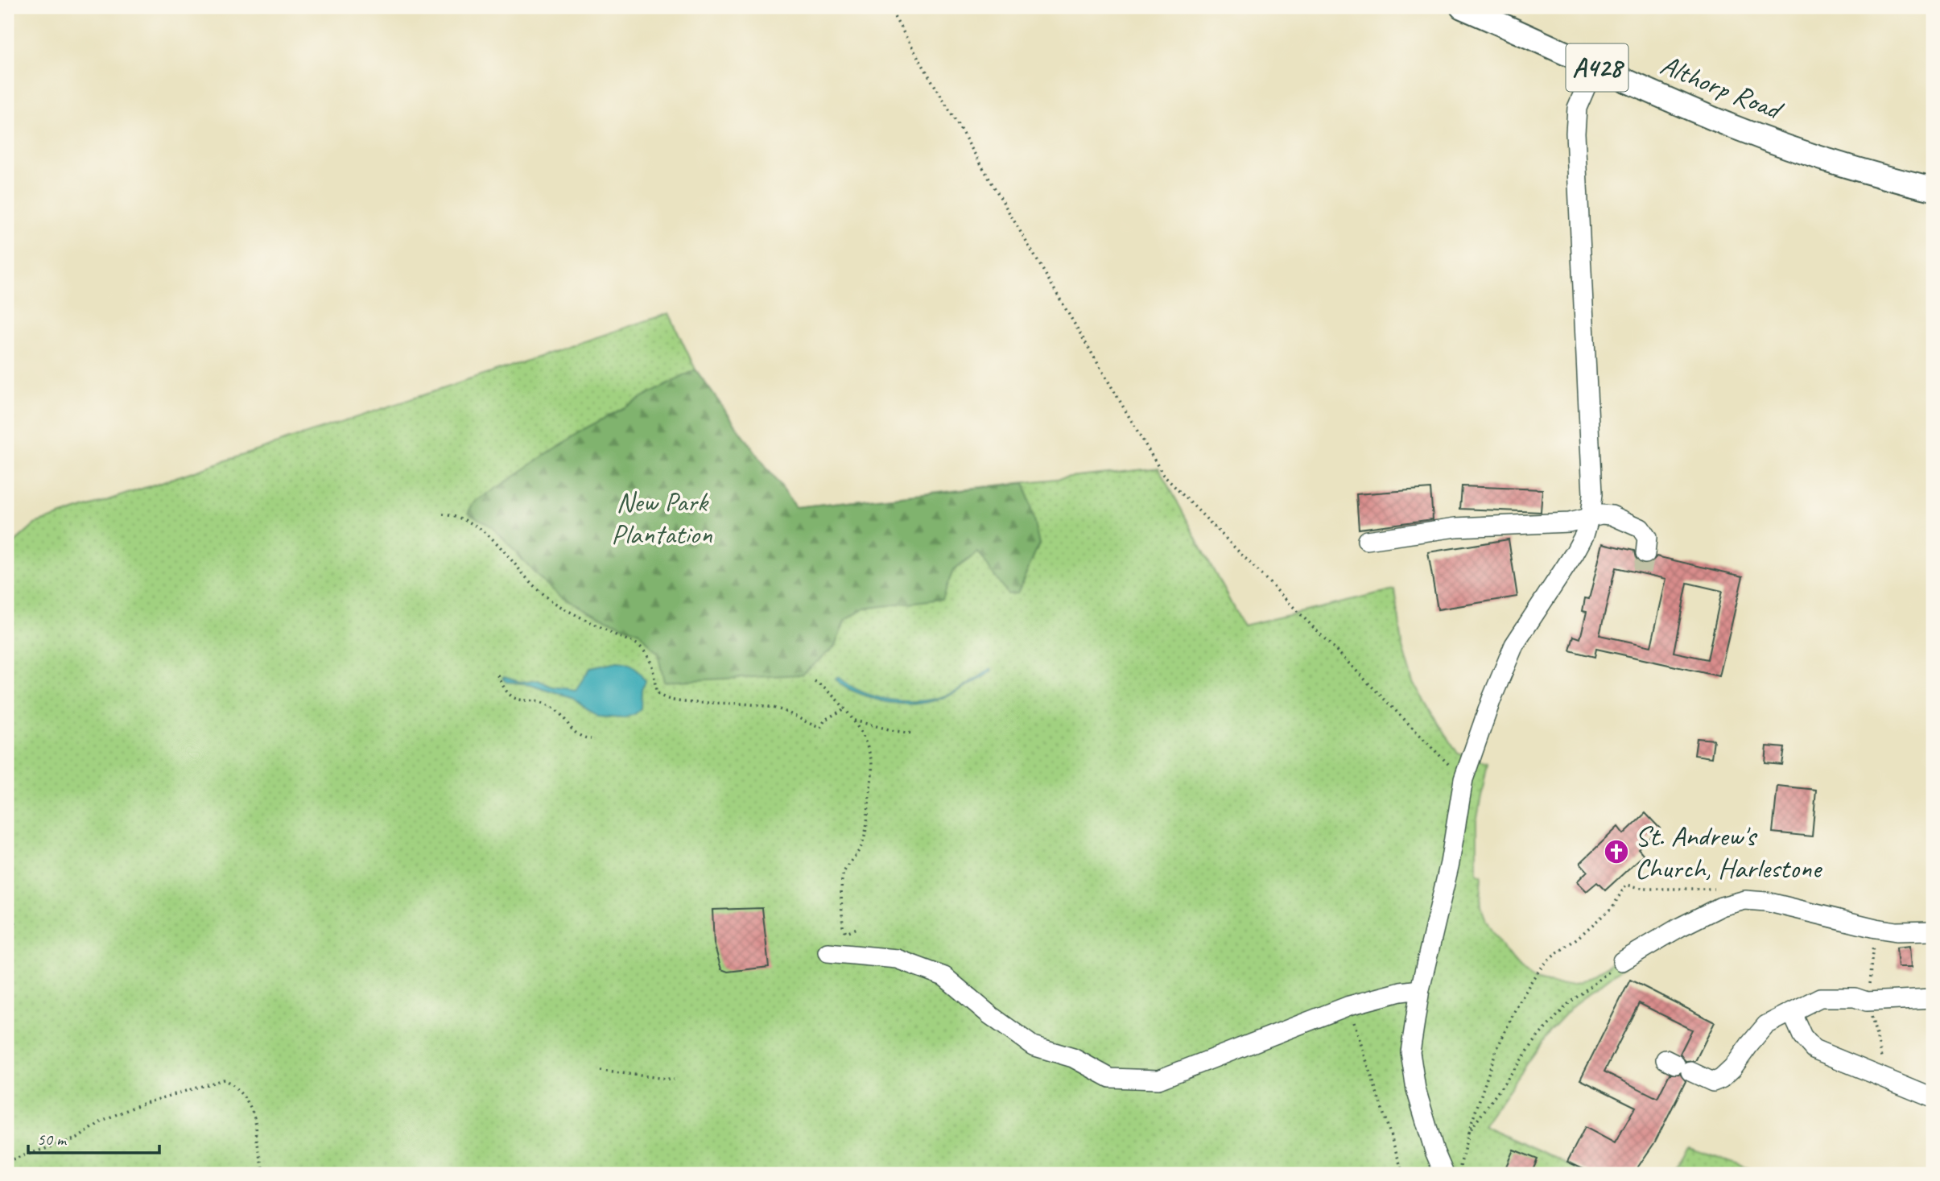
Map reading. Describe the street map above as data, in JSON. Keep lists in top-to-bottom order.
{
  "streets": {
    "main road": ["A428", "Althorp Road"]
  },
  "parks": ["New Park Plantation"],
  "places": {
    "church": ["St. Andrew's Church, Harlestone"]
  },
  "scale_bar": "50 m"
}
